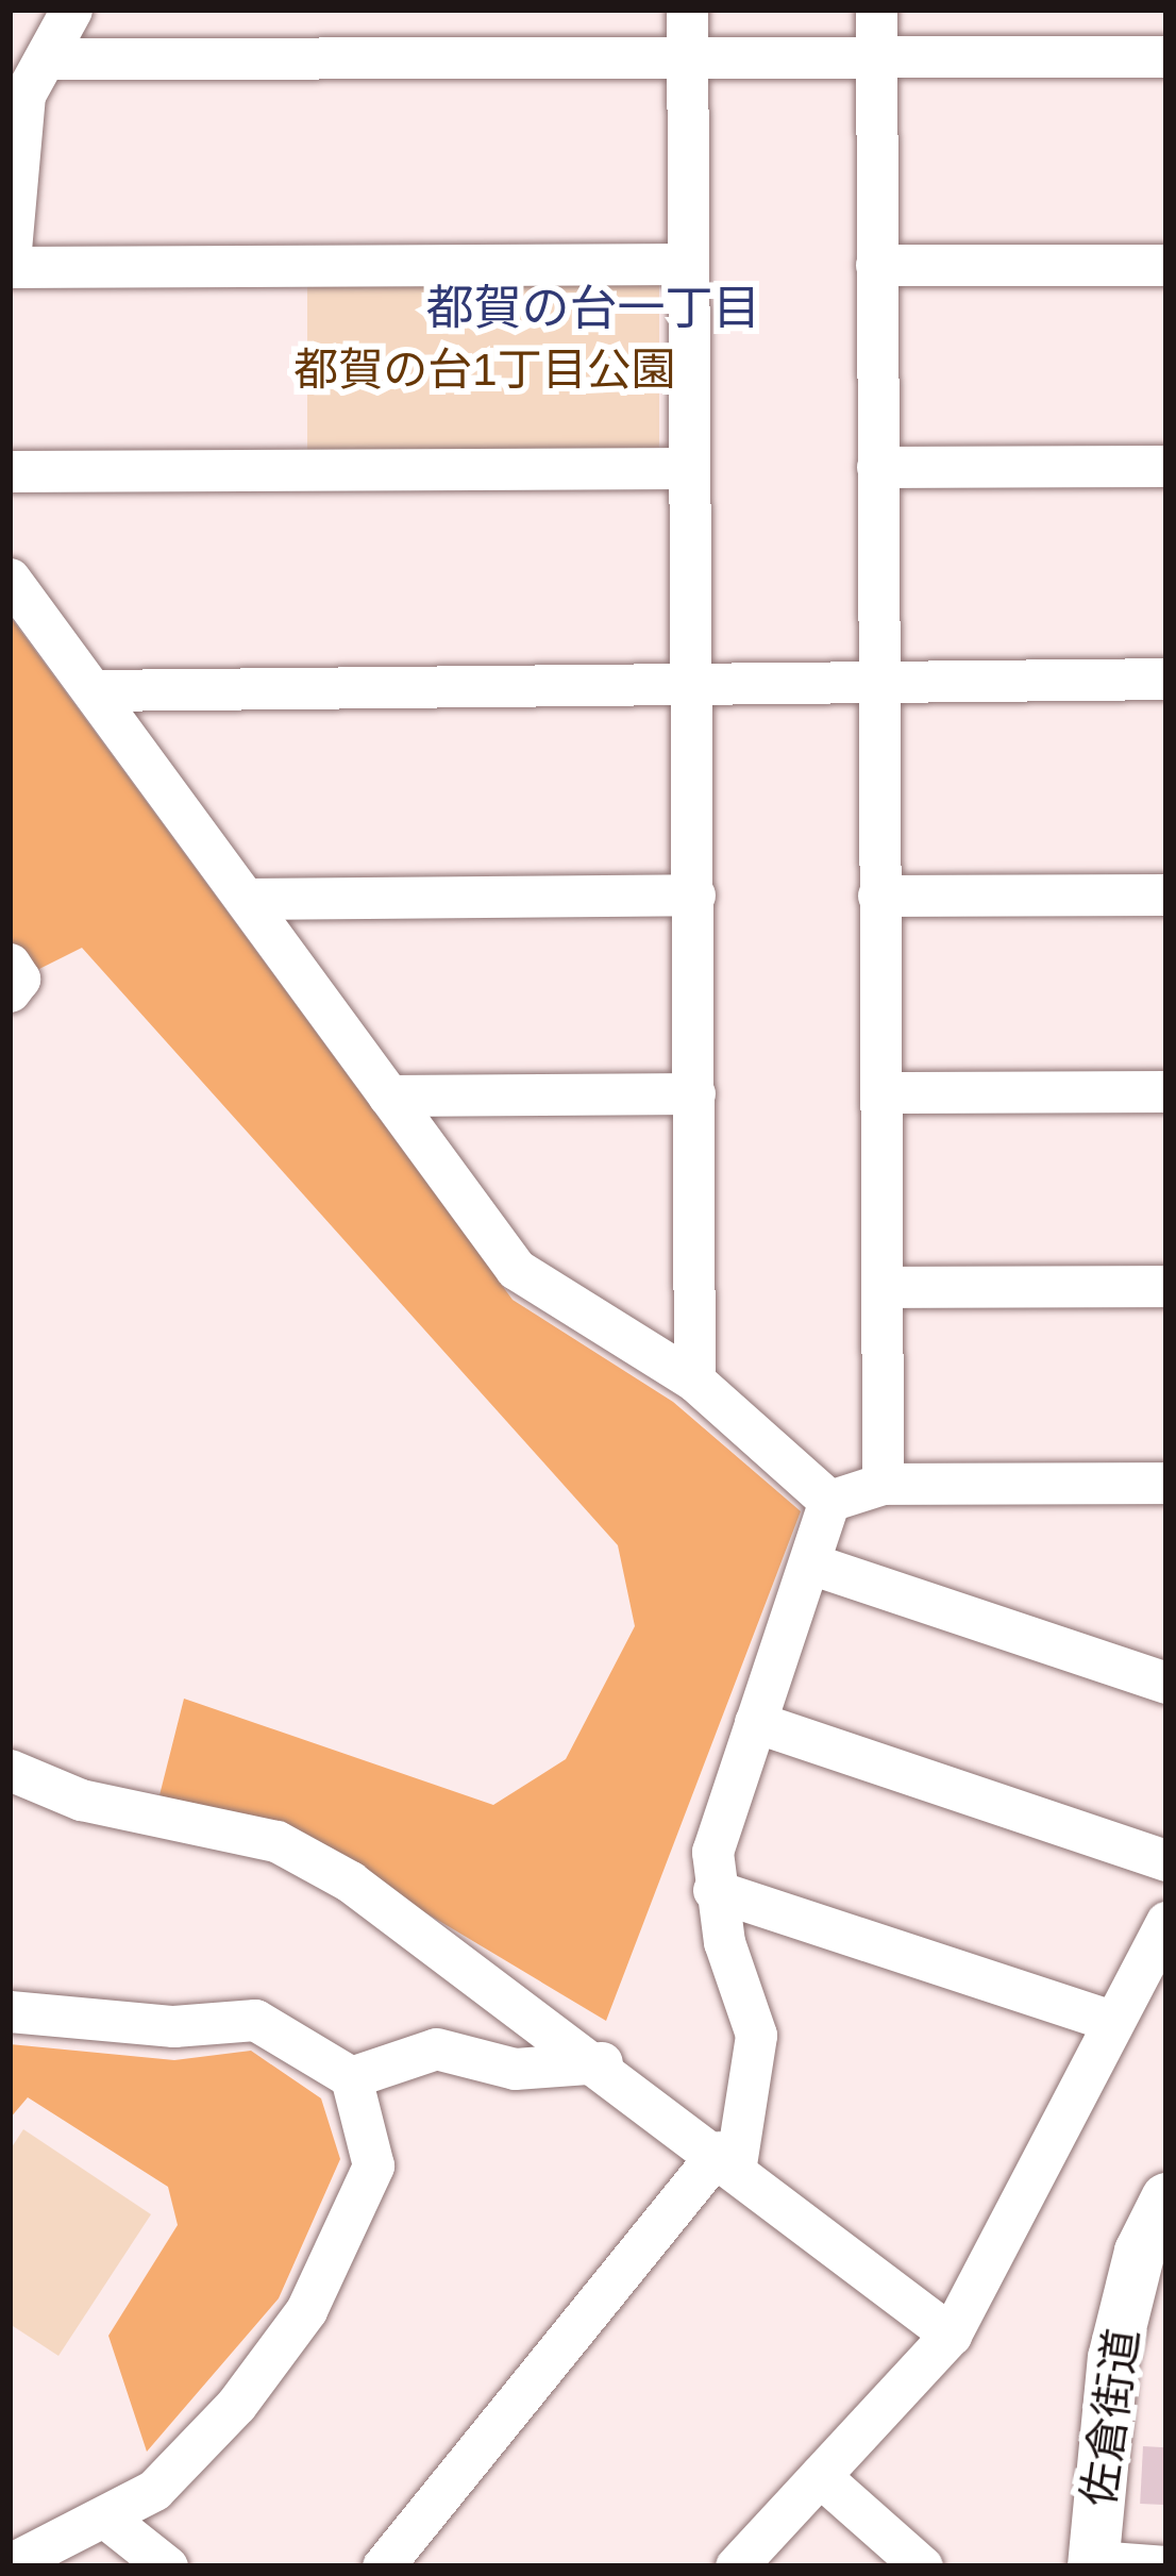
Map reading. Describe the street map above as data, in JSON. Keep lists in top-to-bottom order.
{
  "streets": {
    "main road": ["佐倉街道"]
  },
  "districts": ["都賀の台一丁目"],
  "parks": ["都賀の台1丁目公園"]
}
